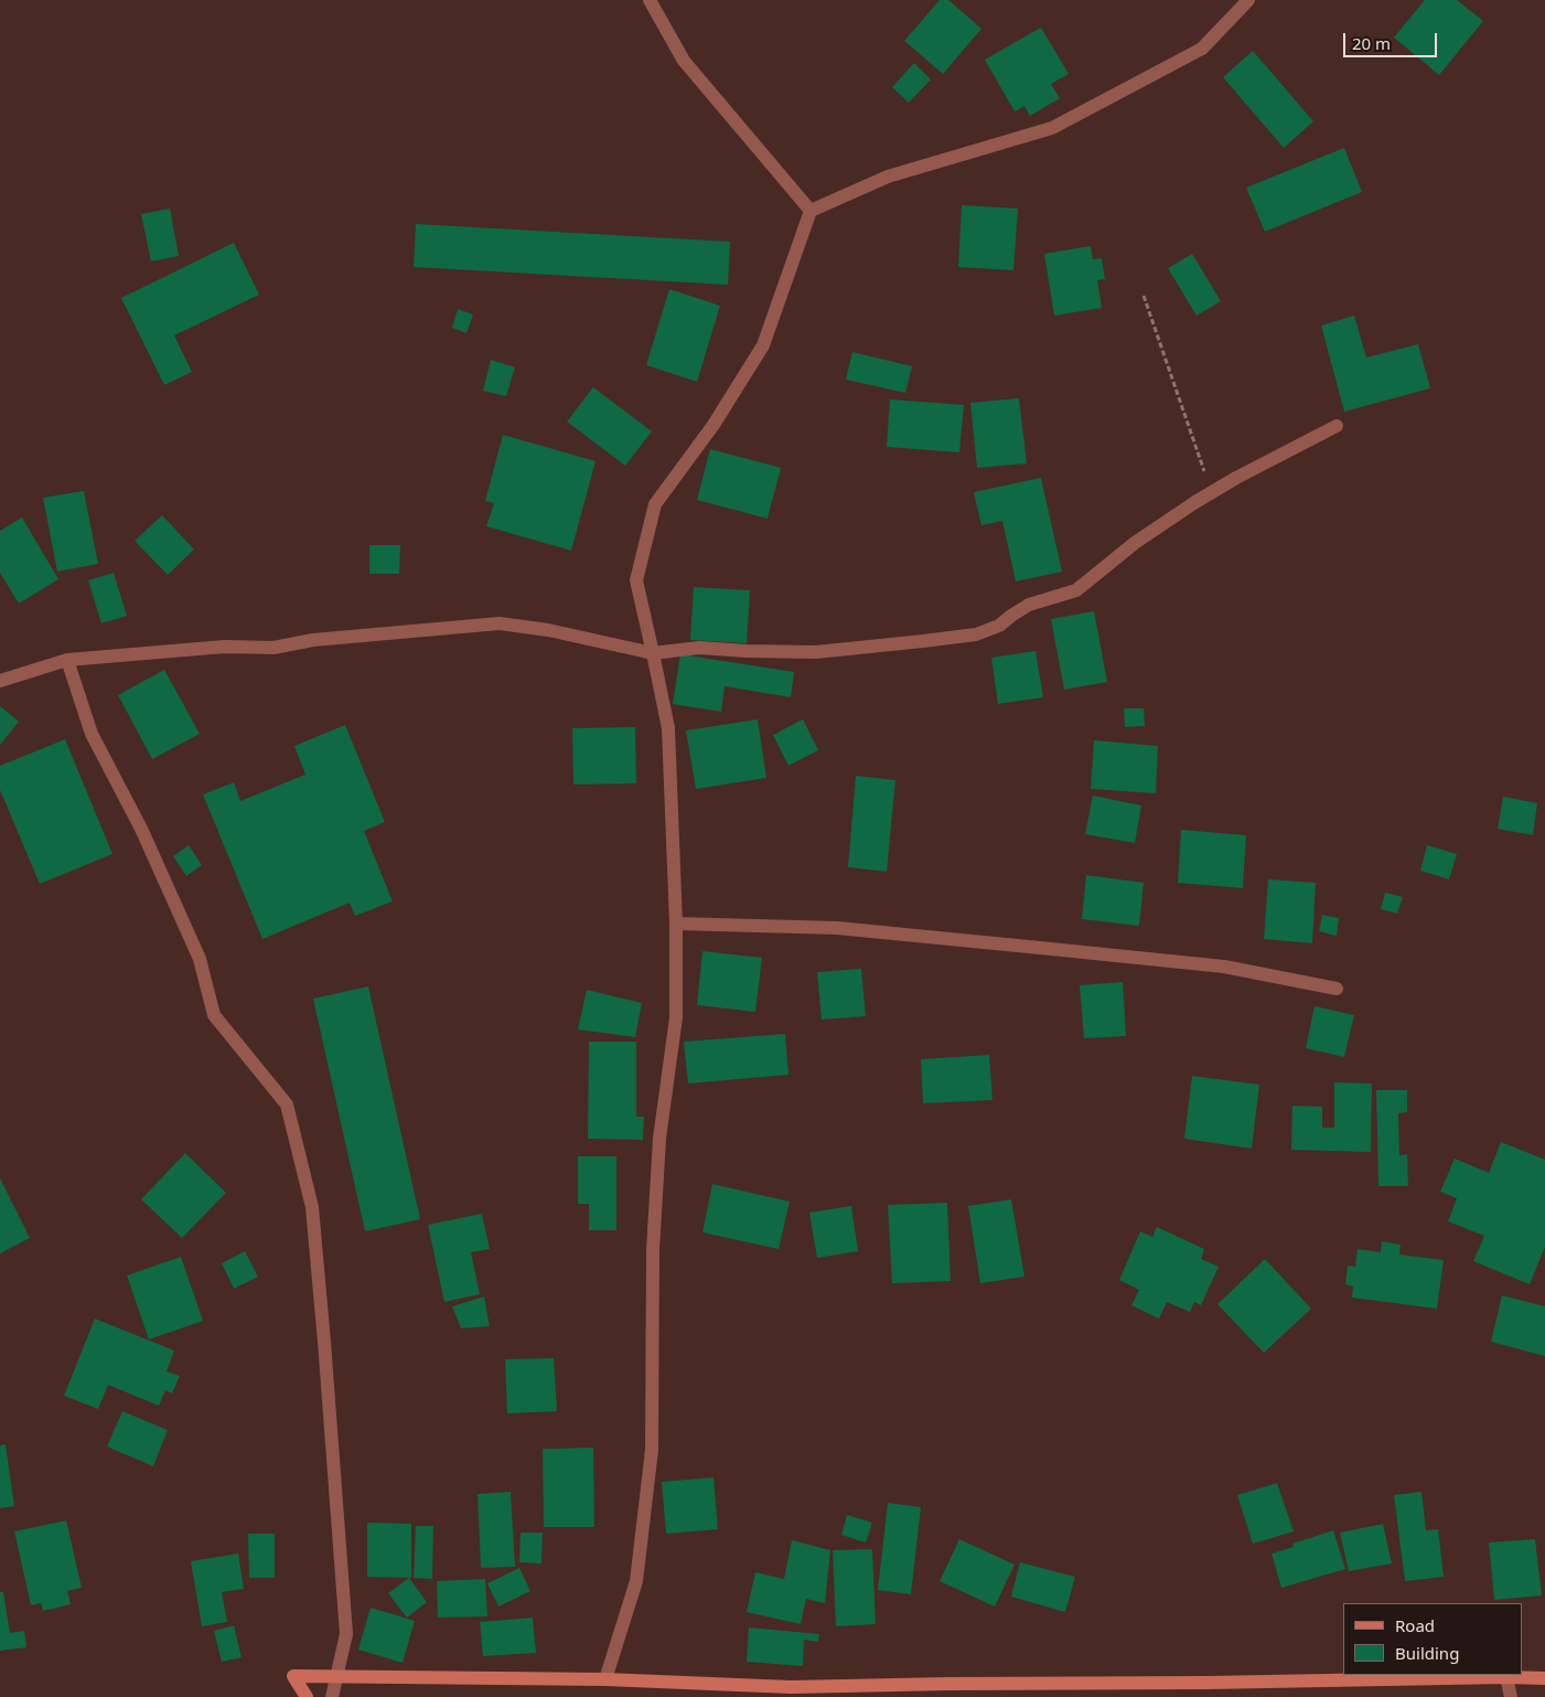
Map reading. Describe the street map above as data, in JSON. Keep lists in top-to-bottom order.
{
  "legend": ["Road", "Building"],
  "scale_bar": "20 m"
}
